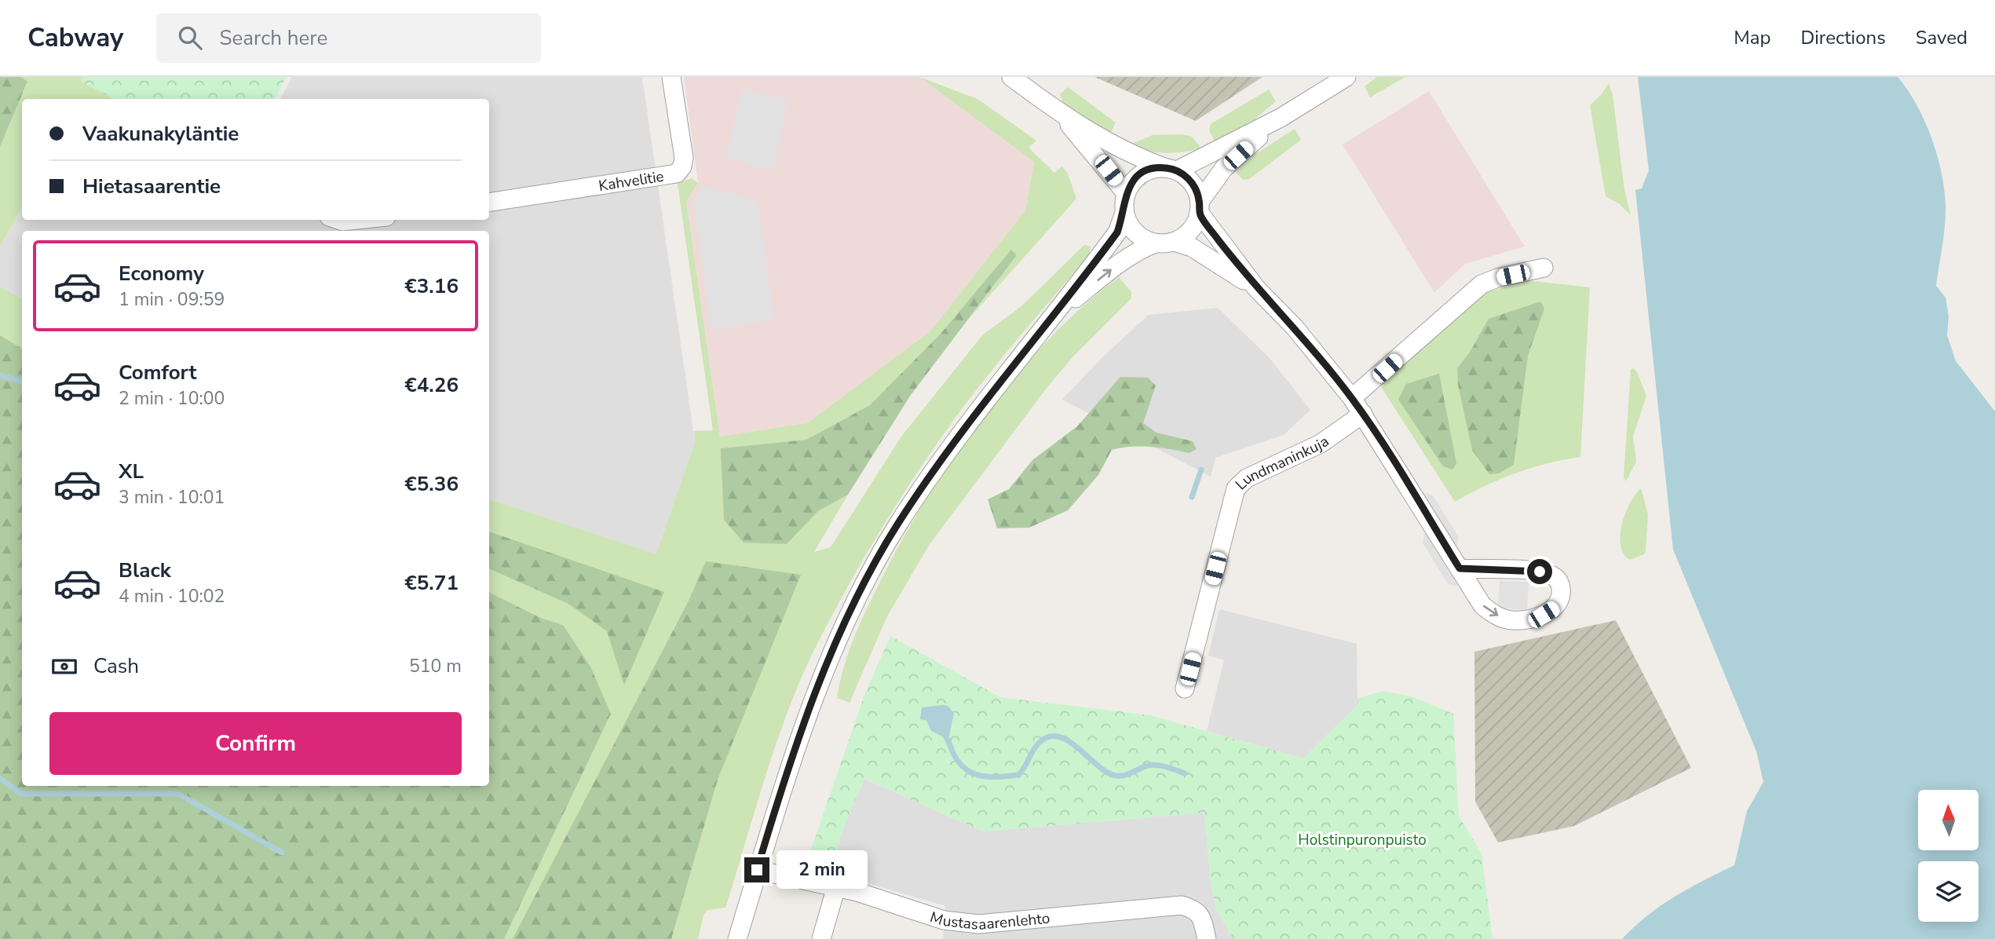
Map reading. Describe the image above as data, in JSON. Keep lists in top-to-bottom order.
{
  "streets": {
    "street": ["Kahvelitie", "Lundmaninkuja", "Mustasaarenlehto"]
  },
  "parks": ["Holstinpuronpuisto"],
  "north": "top",
  "page": {
    "header": "Cabway",
    "search": "Search here",
    "nav": ["Map", "Directions", "Saved"],
    "banner": ["Vaakunakyläntie", "Hietasaarentie"],
    "list": [
      {
        "name": "Economy",
        "note": "1 min · 09:59",
        "value": "€3.16"
      },
      {
        "name": "Comfort",
        "note": "2 min · 10:00",
        "value": "€4.26"
      },
      {
        "name": "XL",
        "note": "3 min · 10:01",
        "value": "€5.36"
      },
      {
        "name": "Black",
        "note": "4 min · 10:02",
        "value": "€5.71"
      }
    ],
    "pay": ["Cash", "510 m"],
    "buttons": "Confirm",
    "bubble": "2 min"
  }
}
